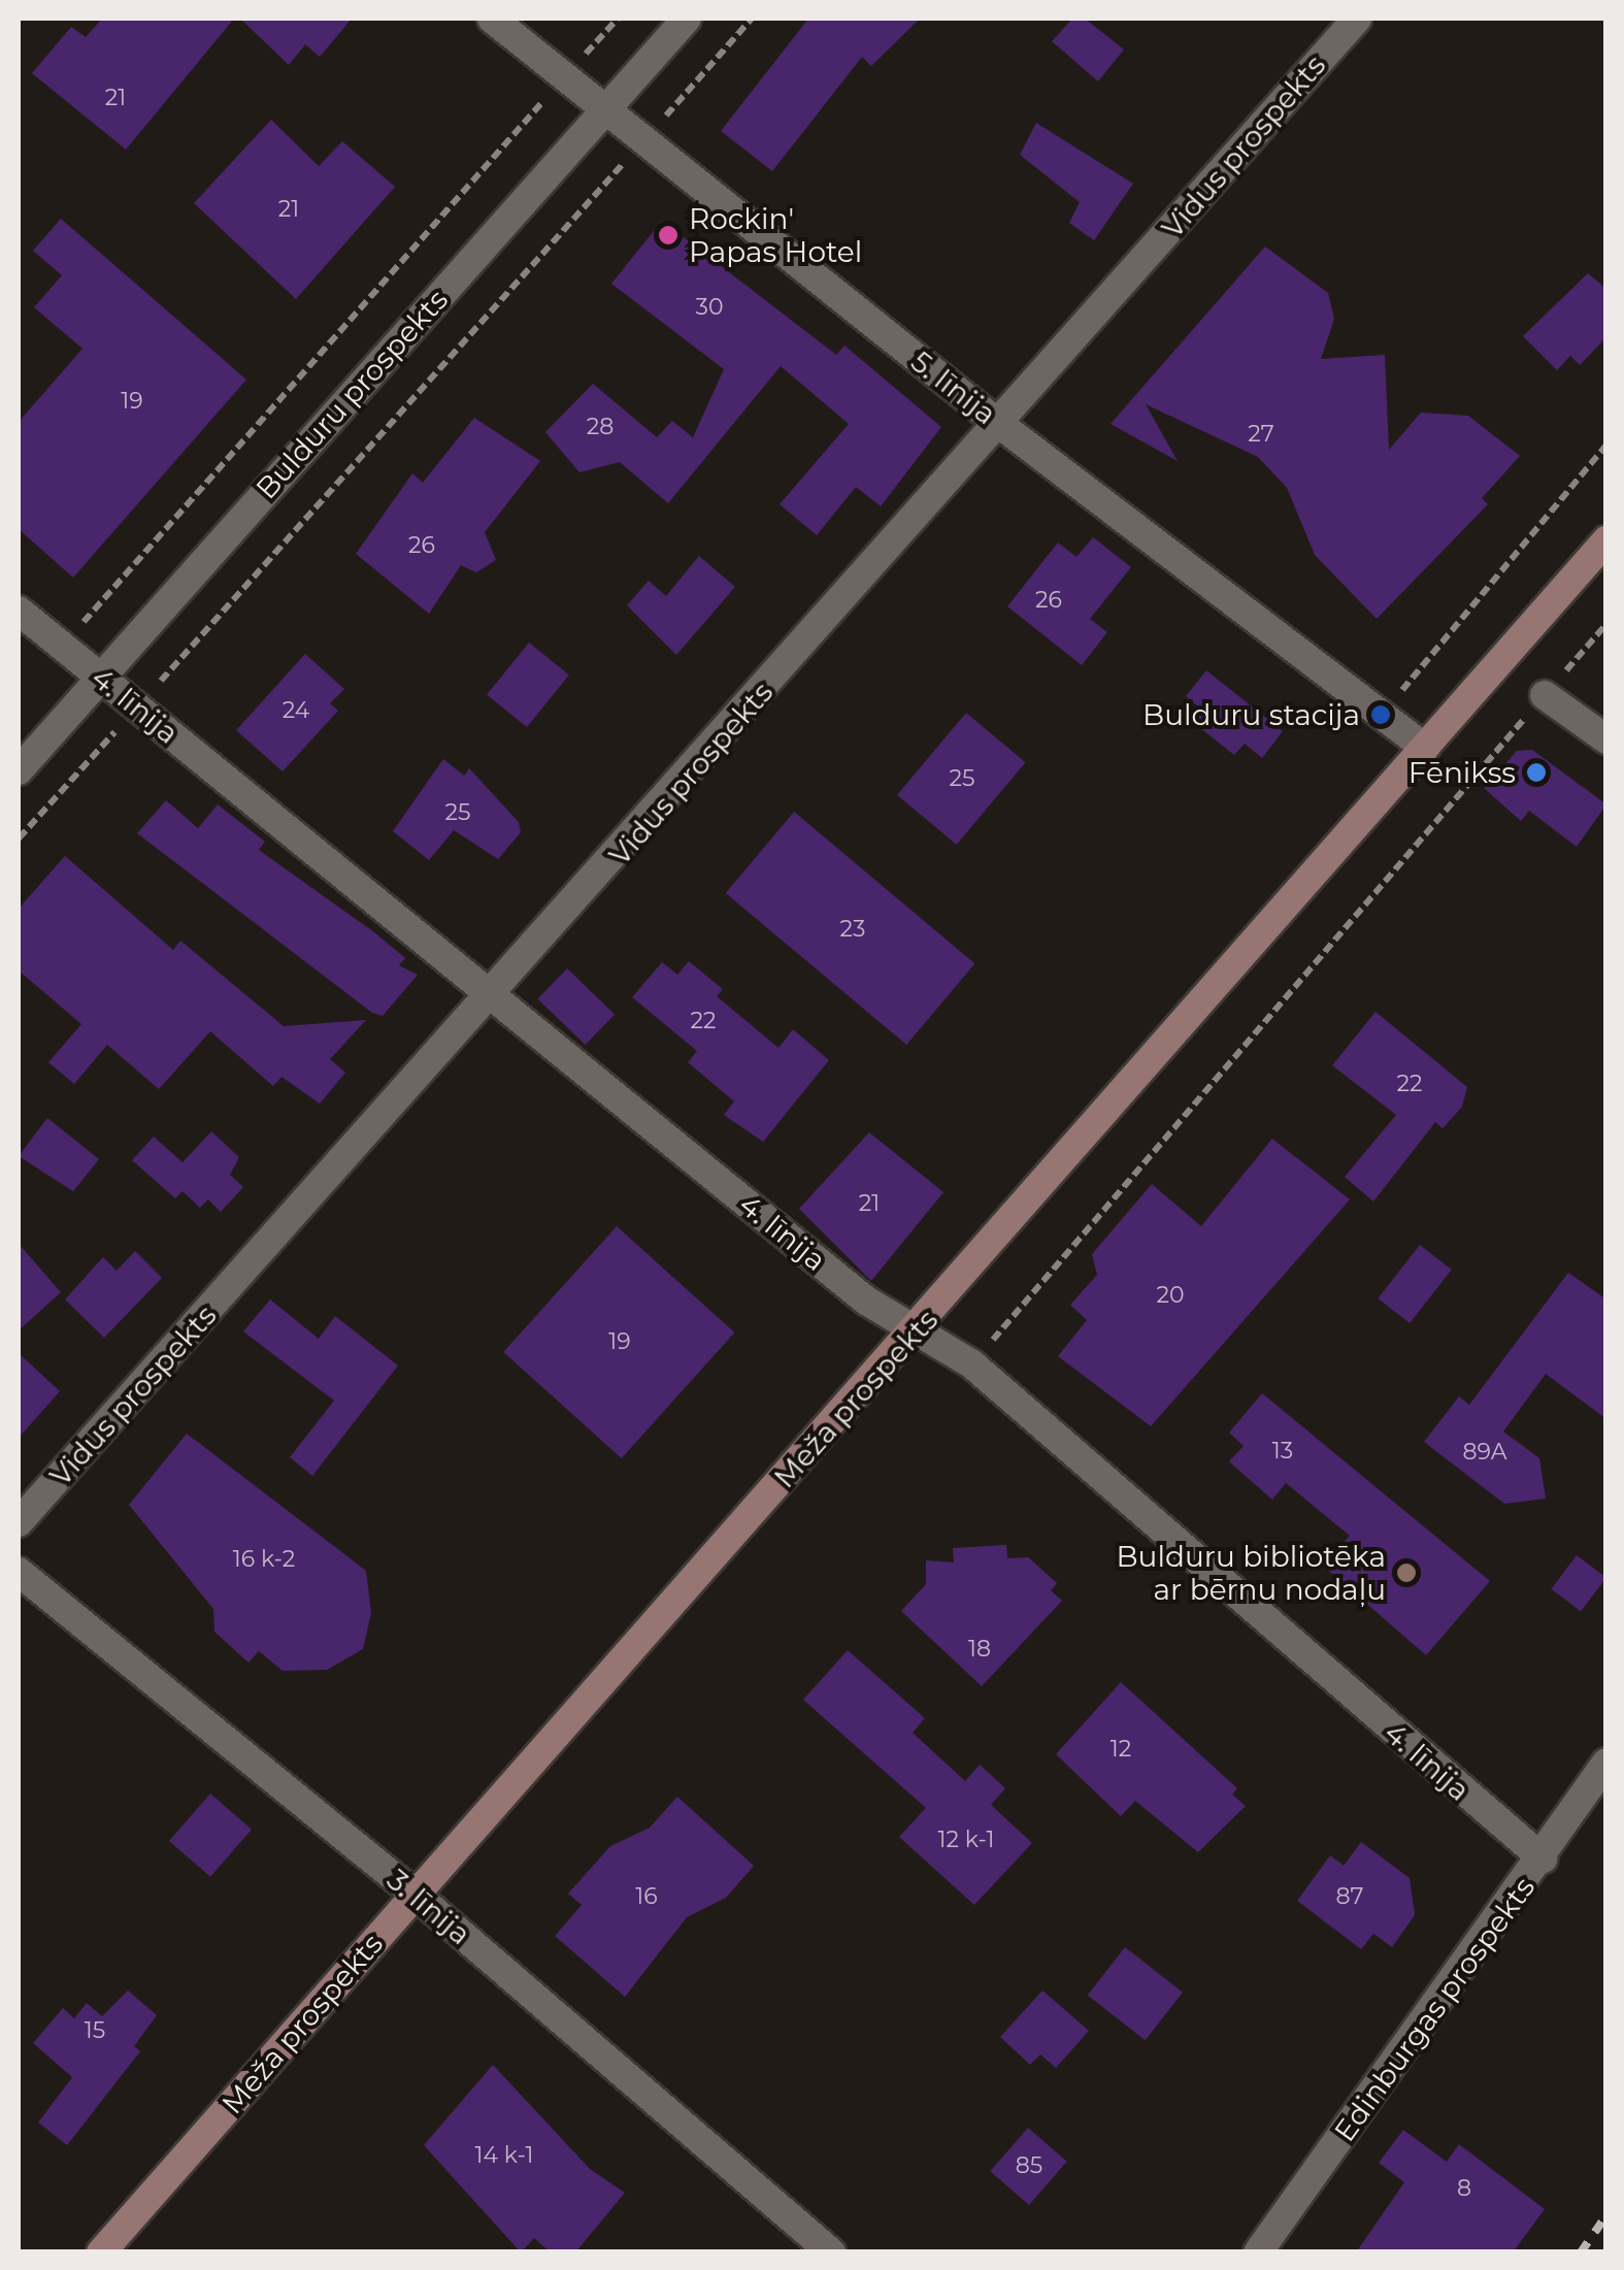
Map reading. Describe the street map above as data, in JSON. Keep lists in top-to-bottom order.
{
  "streets": {
    "main road": ["Meža prospekts"],
    "street": [
      "Vidus prospekts",
      "5. līnija",
      "Bulduru prospekts",
      "4. līnija",
      "3. līnija",
      "Edinburgas prospekts"
    ]
  },
  "crossings": [
    ["Vidus prospekts", "5. līnija"],
    ["Vidus prospekts", "4. līnija"],
    ["5. līnija", "Bulduru prospekts"],
    ["5. līnija", "Meža prospekts"],
    ["Bulduru prospekts", "4. līnija"],
    ["4. līnija", "Meža prospekts"],
    ["4. līnija", "Edinburgas prospekts"],
    ["Meža prospekts", "3. līnija"]
  ],
  "places": [
    "Rockin' Papas Hotel",
    "Bulduru stacija",
    "Fēnikss",
    "Bulduru bibliotēka ar bērnu nodaļu"
  ],
  "house_numbers": [
    "21",
    "21",
    "30",
    "19",
    "28",
    "27",
    "26",
    "26",
    "24",
    "25",
    "25",
    "23",
    "22",
    "22",
    "21",
    "20",
    "19",
    "13",
    "89A",
    "16 k-2",
    "18",
    "12",
    "12 k-1",
    "16",
    "87",
    "15",
    "14 k-1",
    "85",
    "8"
  ]
}
